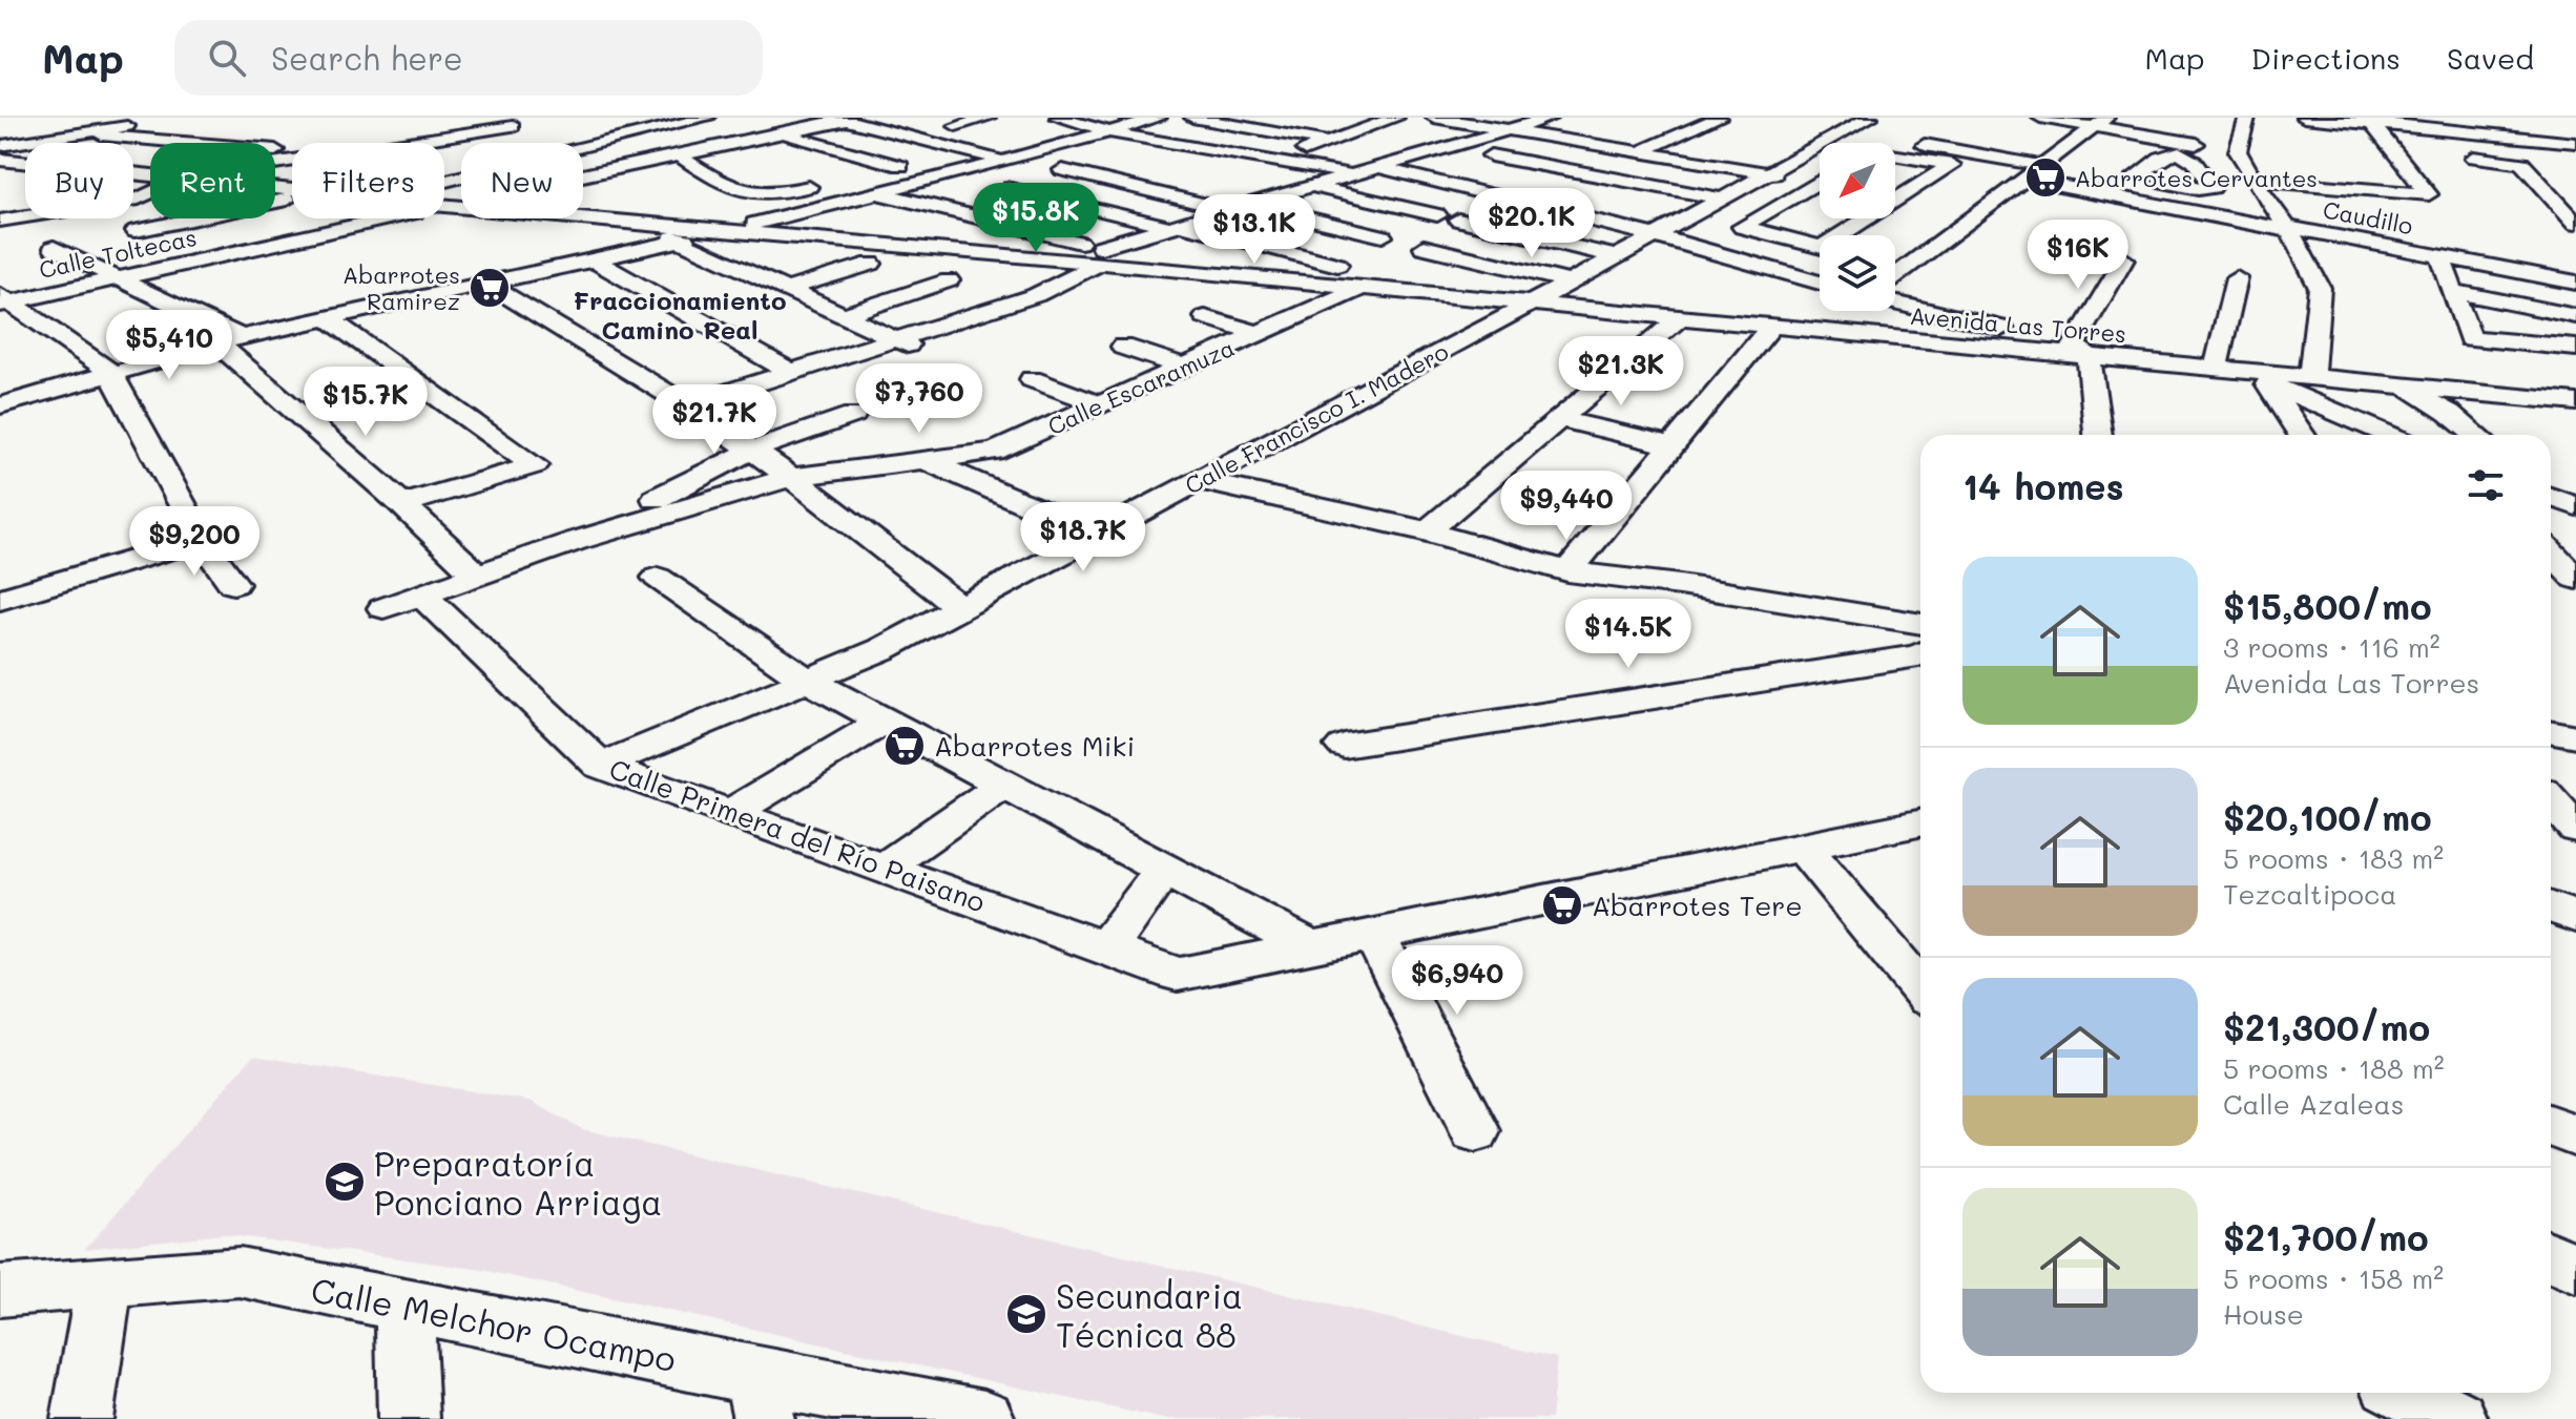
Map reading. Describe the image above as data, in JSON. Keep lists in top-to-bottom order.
{
  "streets": {
    "street": [
      "Caudillo",
      "Calle Toltecas",
      "Avenida Las Torres",
      "Calle Escaramuza",
      "Calle Francisco I. Madero",
      "Calle Primera del Río Paisano",
      "Calle Melchor Ocampo"
    ]
  },
  "crossings": [
    ["Avenida Las Torres", "Calle Escaramuza"],
    ["Avenida Las Torres", "Calle Francisco I. Madero"],
    ["Calle Escaramuza", "Calle Primera del Río Paisano"],
    ["Calle Francisco I. Madero", "Calle Primera del Río Paisano"]
  ],
  "districts": ["Fraccionamiento Camino Real"],
  "places": {
    "supermarket": [
      "Abarrotes Cervantes",
      "Abarrotes Ramirez",
      "Abarrotes Miki",
      "Abarrotes Tere"
    ],
    "school or university": ["Preparatoría Ponciano Arriaga", "Secundaria Técnica 88"]
  },
  "north": "bottom left",
  "page": {
    "header": "Map",
    "search": "Search here",
    "nav": ["Map", "Directions", "Saved"],
    "chip": [
      "Buy",
      "Rent",
      "Filters",
      "New"
    ],
    "price": [
      "$15.8K",
      "$20.1K",
      "$13.1K",
      "$16K",
      "$5,410",
      "$21.3K",
      "$7,760",
      "$15.7K",
      "$21.7K",
      "$9,440",
      "$18.7K",
      "$9,200",
      "$14.5K",
      "$6,940"
    ],
    "heading": "14 homes",
    "list": [
      {
        "name": "$15,800/mo",
        "note": "3 rooms · 116 m² · Avenida Las Torres"
      },
      {
        "name": "$20,100/mo",
        "note": "5 rooms · 183 m² · Tezcaltipoca"
      },
      {
        "name": "$21,300/mo",
        "note": "5 rooms · 188 m² · Calle Azaleas"
      },
      {
        "name": "$21,700/mo",
        "note": "5 rooms · 158 m² · House"
      }
    ]
  }
}
